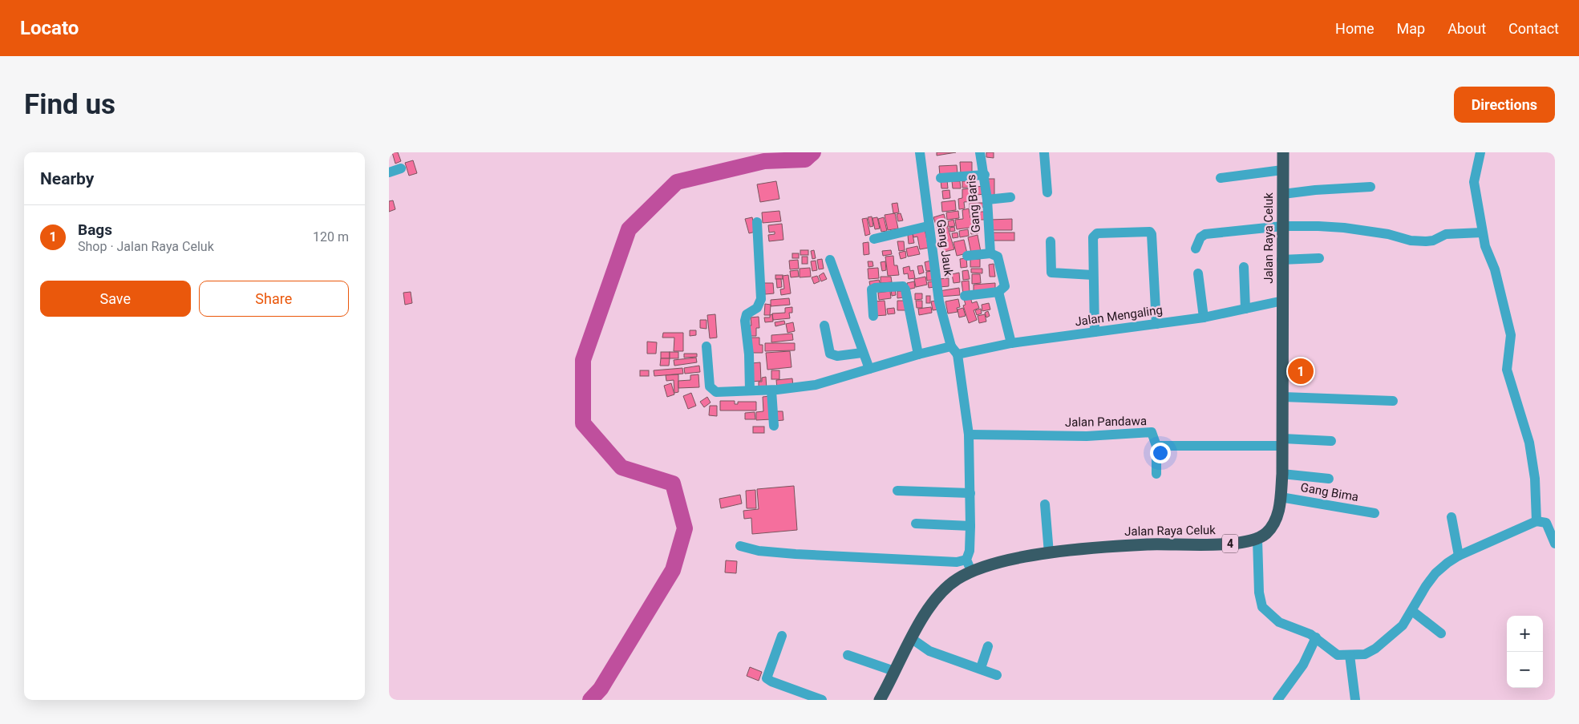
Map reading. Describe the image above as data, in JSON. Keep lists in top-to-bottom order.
{
  "streets": {
    "highway": ["Jalan Raya Celuk", "4"],
    "street": [
      "Gang Baris",
      "Gang Jauk",
      "Jalan Mengaling",
      "Jalan Pandawa",
      "Gang Bima"
    ]
  },
  "crossings": [
    ["Jalan Raya Celuk", "Jalan Mengaling"],
    ["Jalan Raya Celuk", "Gang Bima"]
  ],
  "page": {
    "header": "Locato",
    "nav": [
      "Home",
      "Map",
      "About",
      "Contact"
    ],
    "buttons": [
      "Directions",
      ["Save", "Share"]
    ],
    "title": "Find us",
    "heading": "Nearby",
    "list": [
      {
        "mark": "1",
        "name": "Bags",
        "note": "Shop · Jalan Raya Celuk",
        "value": "120 m"
      }
    ],
    "pins": "1",
    "map_buttons": ["+", "−"]
  }
}
